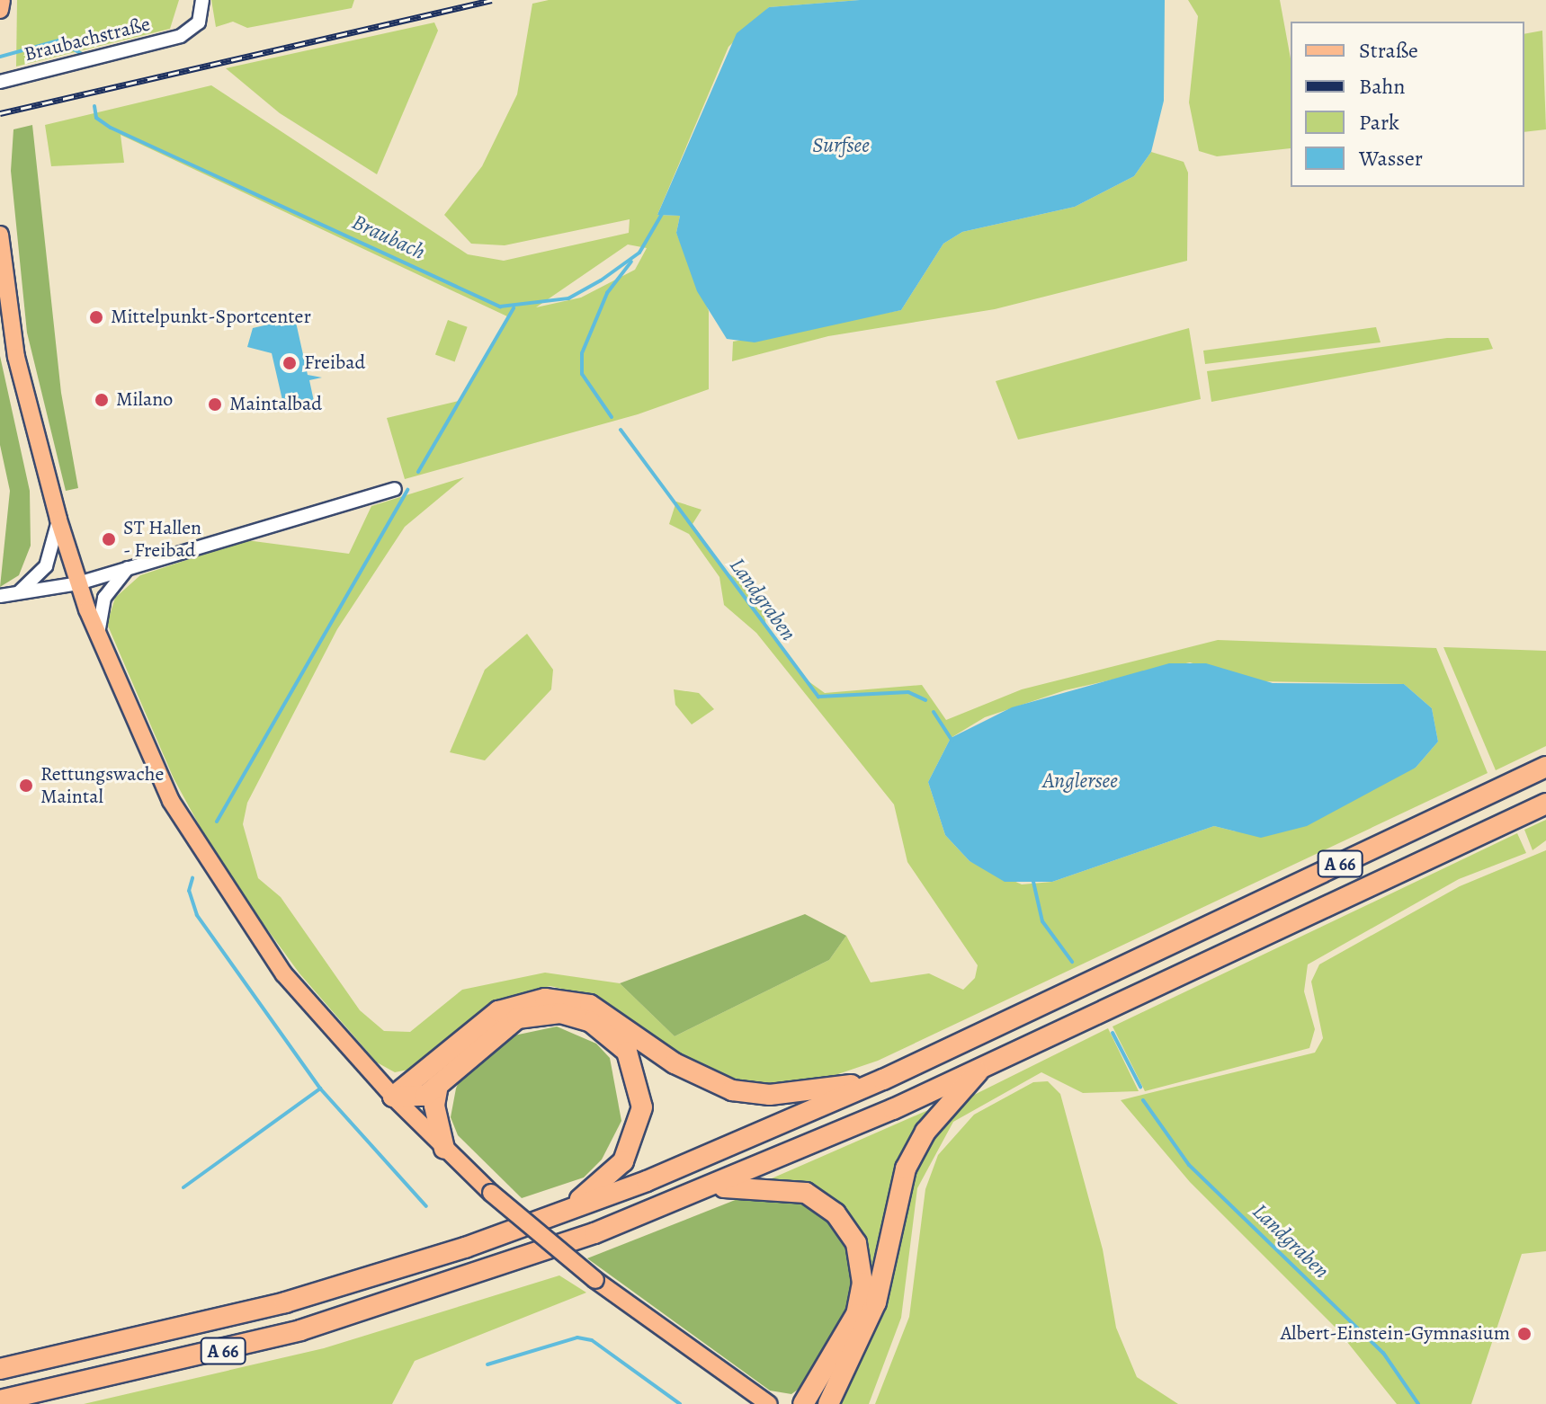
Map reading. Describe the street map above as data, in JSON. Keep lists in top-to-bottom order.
{
  "streets": {
    "highway": ["A 66"],
    "street": ["Braubachstraße"]
  },
  "water": [
    "Surfsee",
    "Braubach",
    "Landgraben",
    "Anglersee"
  ],
  "places": [
    "Mittelpunkt-Sportcenter",
    "Freibad",
    "Milano",
    "Maintalbad",
    "ST Hallen - Freibad",
    "Rettungswache Maintal",
    "Albert-Einstein-Gymnasium"
  ],
  "legend": [
    "Straße",
    "Bahn",
    "Park",
    "Wasser"
  ]
}
